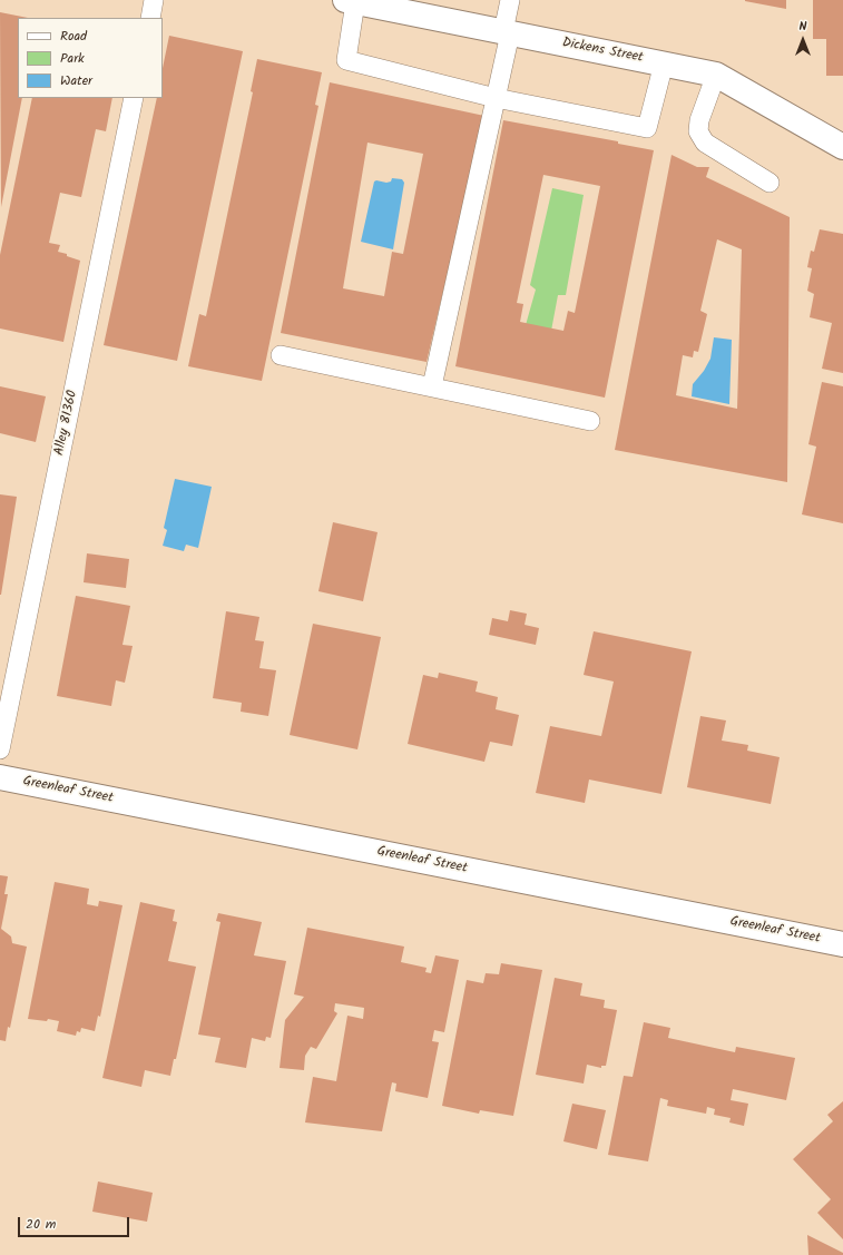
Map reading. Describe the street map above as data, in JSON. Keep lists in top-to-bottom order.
{
  "streets": {
    "street": ["Dickens Street", "Greenleaf Street"],
    "lane": ["Alley 81360"]
  },
  "legend": ["Road", "Park", "Water"],
  "scale_bar": "20 m",
  "north": "top"
}
